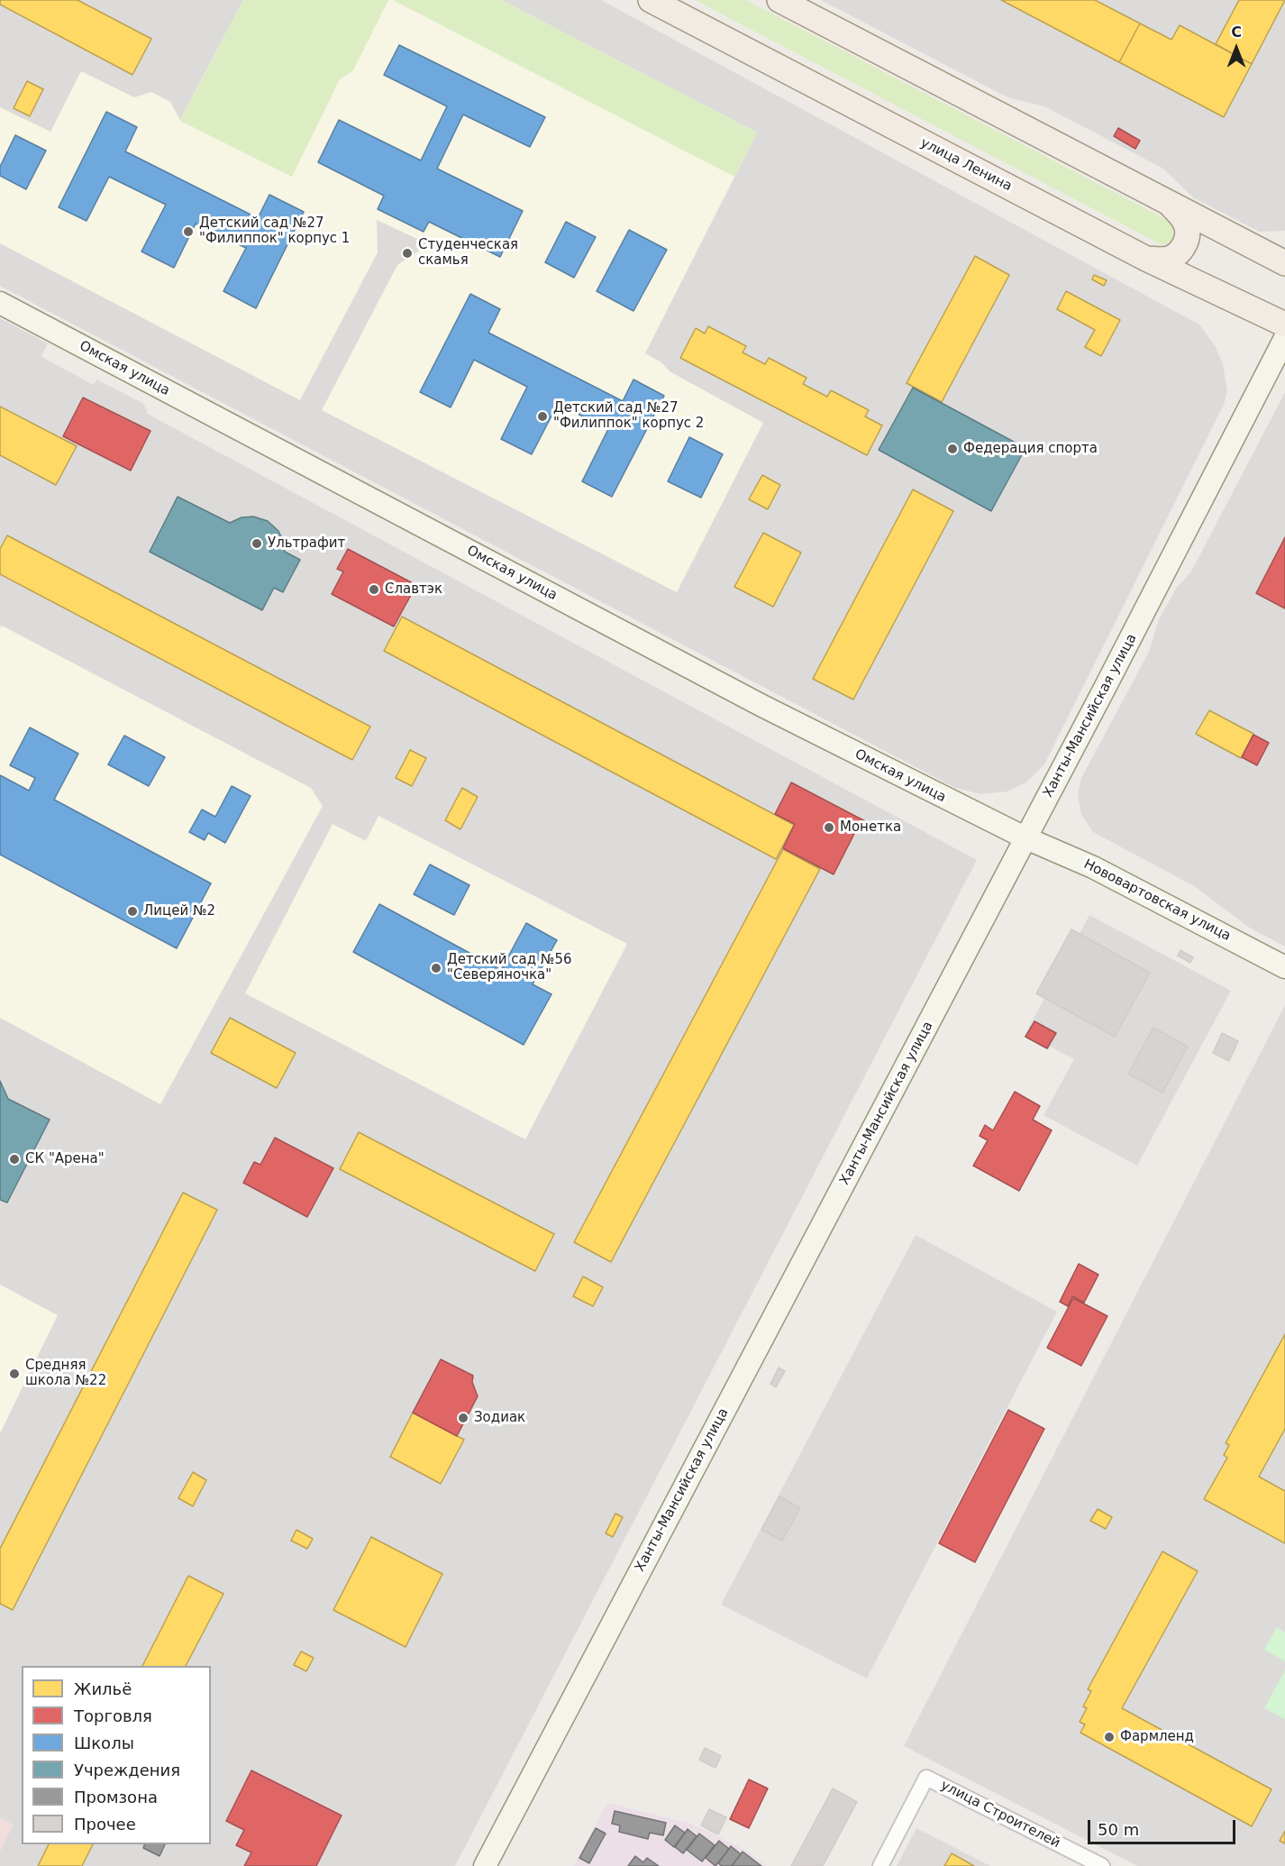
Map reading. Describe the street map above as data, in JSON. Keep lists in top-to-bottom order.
{
  "streets": {
    "main road": [
      "улица Ленина",
      "Омская улица",
      "Ханты-Мансийская улица",
      "Нововартовская улица"
    ],
    "street": ["улица Строителей"]
  },
  "crossings": [
    ["Омская улица", "Ханты-Мансийская улица"],
    ["Омская улица", "Нововартовская улица"],
    ["Ханты-Мансийская улица", "Нововартовская улица"]
  ],
  "places": [
    "Детский сад №27 \"Филиппок\" корпус 1",
    "Студенческая скамья",
    "Детский сад №27 \"Филиппок\" корпус 2",
    "Федерация спорта",
    "Ультрафит",
    "Славтэк",
    "Монетка",
    "Лицей №2",
    "Детский сад №56 \"Северяночка\"",
    "СК \"Арена\"",
    "Средняя школа №22",
    "Зодиак",
    "Фармленд"
  ],
  "legend": [
    "Жильё",
    "Торговля",
    "Школы",
    "Учреждения",
    "Промзона",
    "Прочее"
  ],
  "scale_bar": "50 m",
  "north": "top"
}
